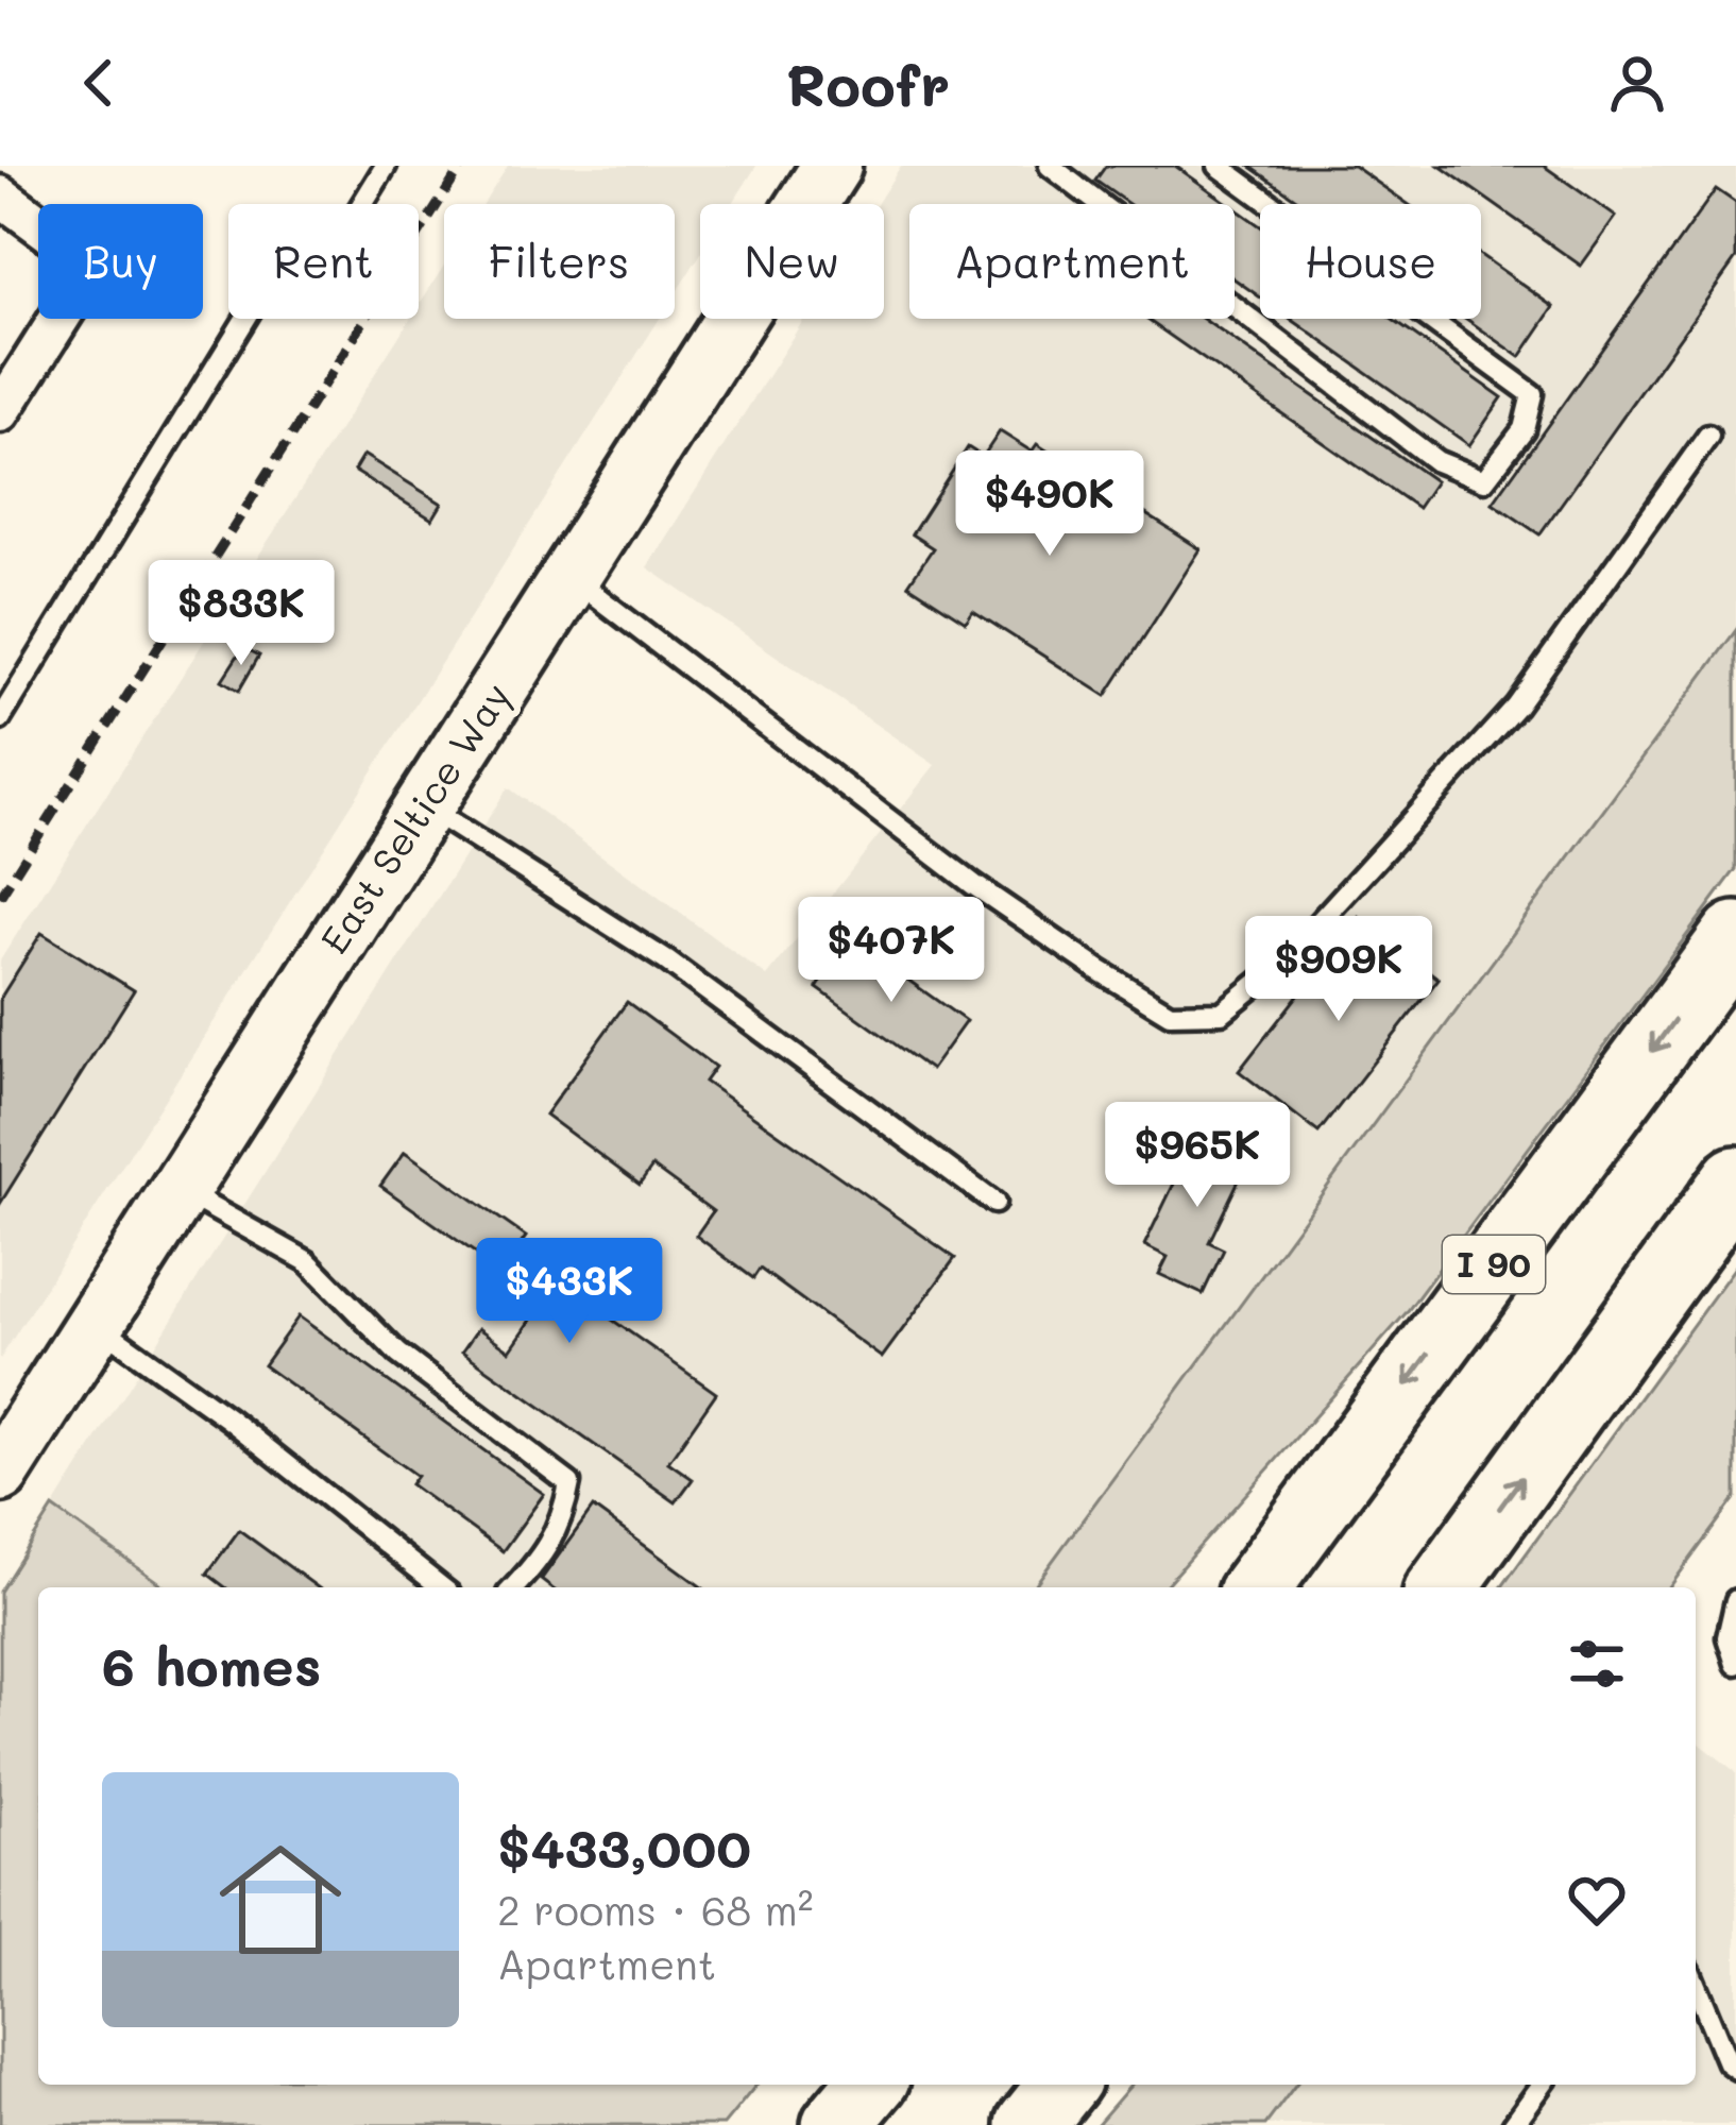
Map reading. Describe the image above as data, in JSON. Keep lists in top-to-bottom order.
{
  "streets": {
    "highway": ["I 90"],
    "main road": ["East Seltice Way"]
  },
  "page": {
    "header": "Roofr",
    "chip": [
      "Buy",
      "Rent",
      "Filters",
      "New",
      "Apartment",
      "House"
    ],
    "price": [
      "$490K",
      "$833K",
      "$407K",
      "$909K",
      "$965K",
      "$433K"
    ],
    "heading": "6 homes",
    "list": [
      {
        "name": "$433,000",
        "note": "2 rooms · 68 m² · Apartment"
      }
    ]
  }
}
